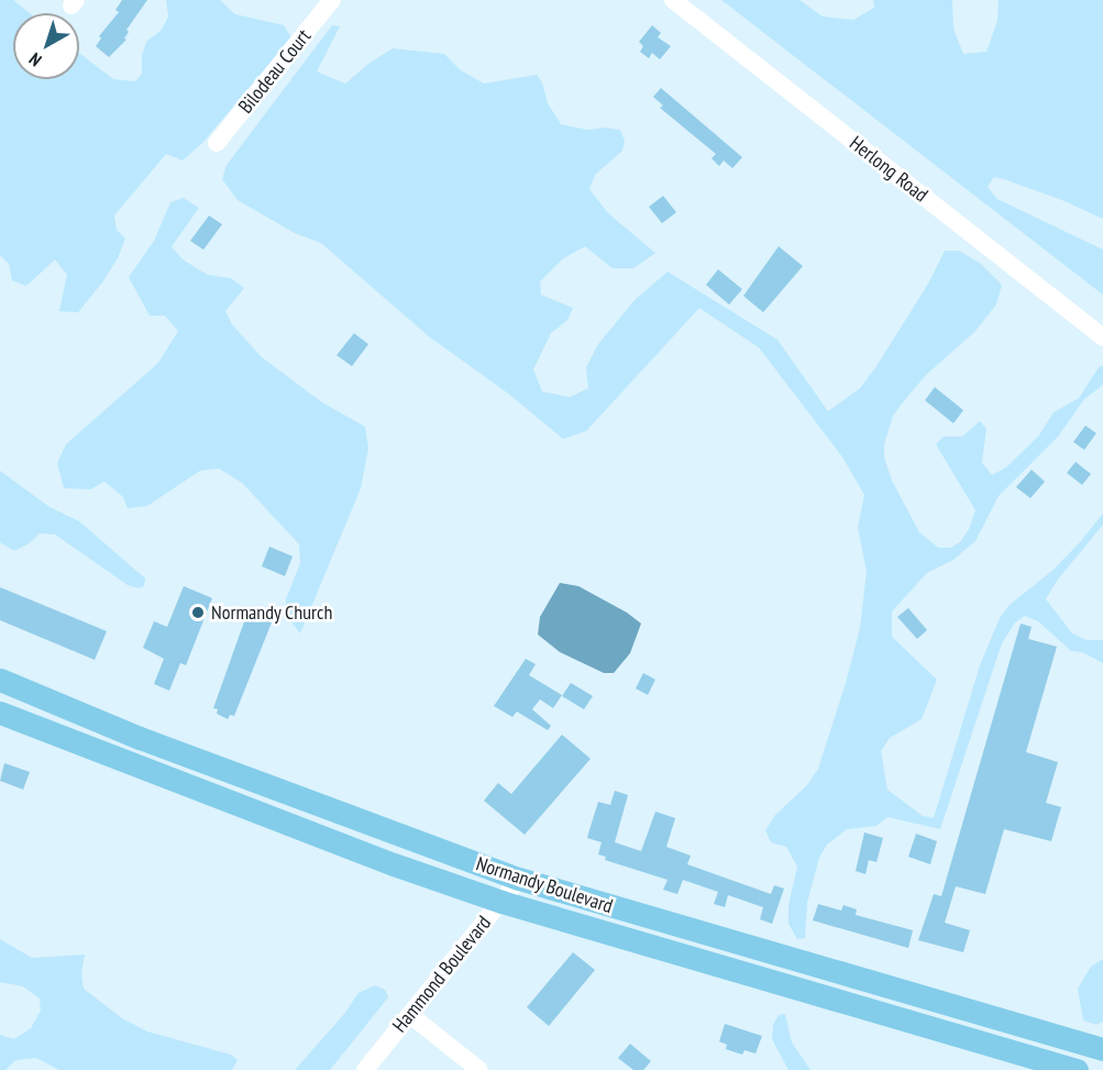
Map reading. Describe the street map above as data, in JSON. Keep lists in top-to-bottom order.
{
  "streets": {
    "main road": ["Normandy Boulevard"],
    "street": ["Bilodeau Court", "Herlong Road", "Hammond Boulevard"]
  },
  "crossings": [
    ["Normandy Boulevard", "Hammond Boulevard"]
  ],
  "places": ["Normandy Church"],
  "north": "bottom left"
}
